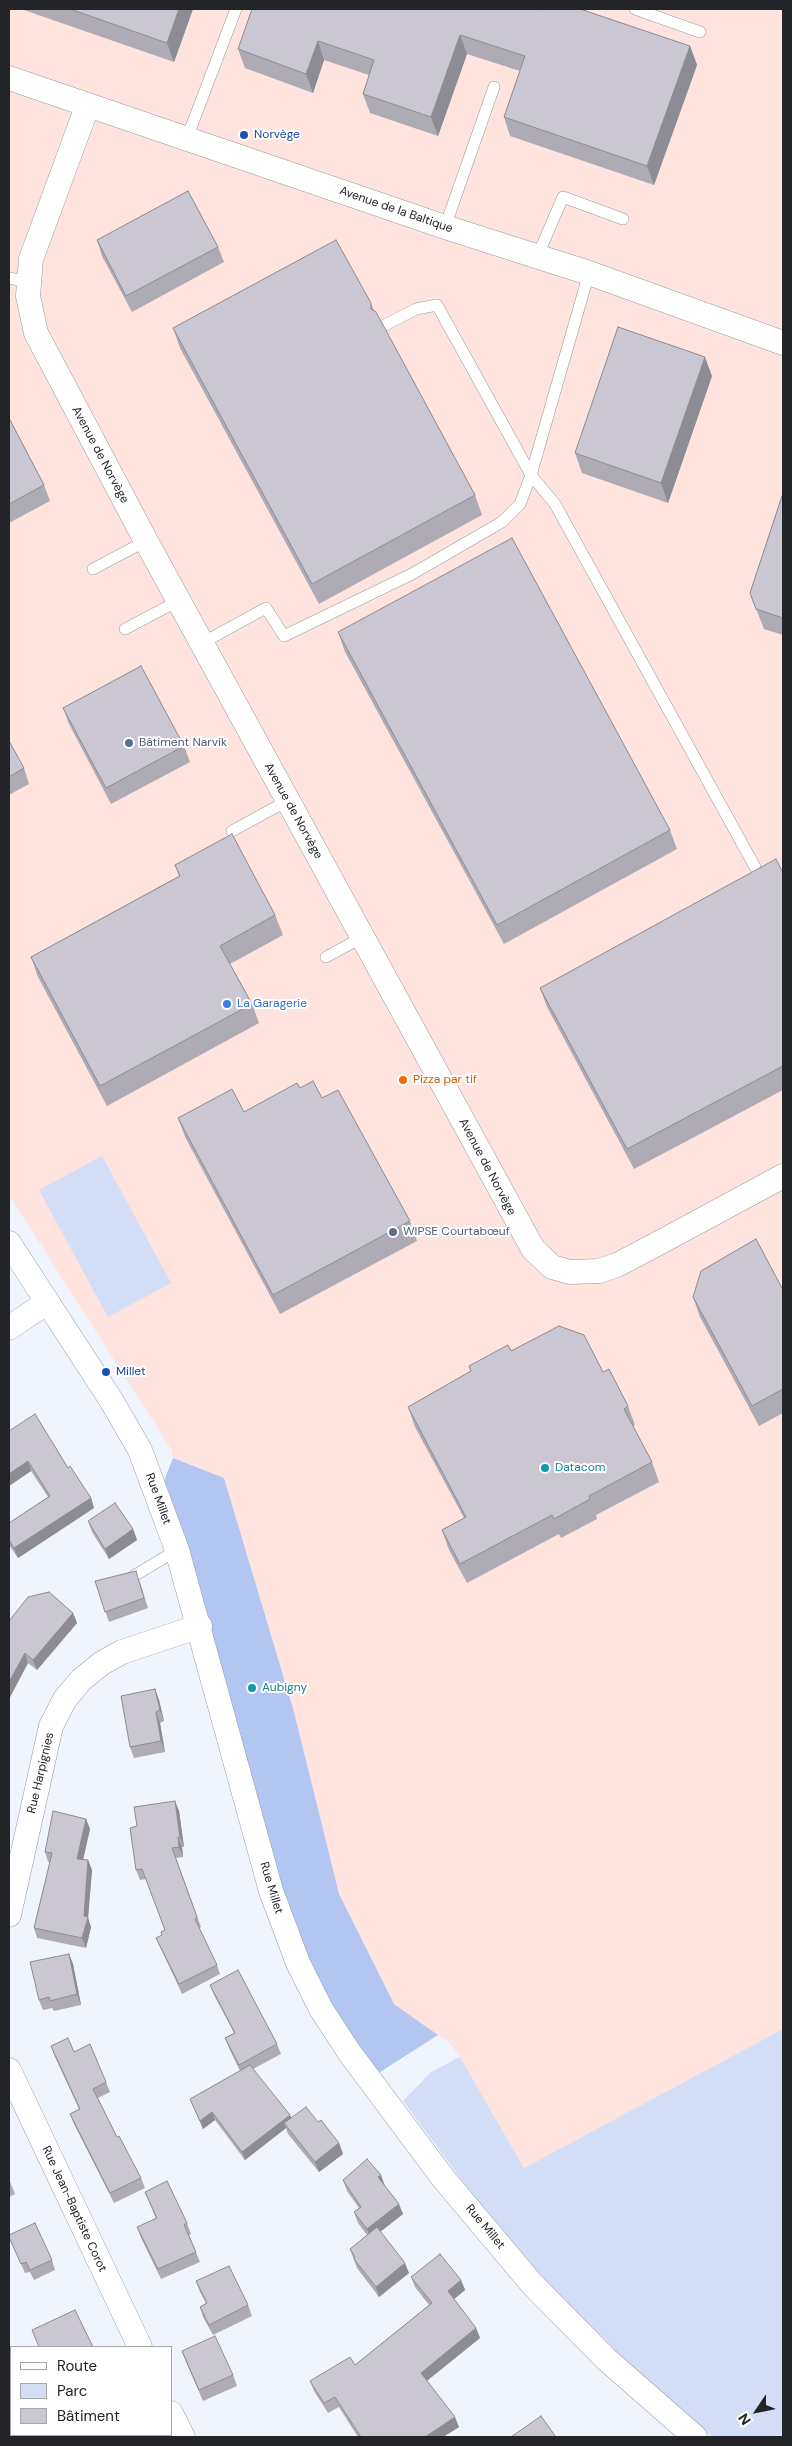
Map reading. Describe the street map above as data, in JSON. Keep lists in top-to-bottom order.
{
  "streets": {
    "street": [
      "Avenue de la Baltique",
      "Avenue de Norvège",
      "Rue Millet",
      "Rue Harpignies",
      "Rue Jean-Baptiste Corot"
    ]
  },
  "crossings": [
    ["Avenue de la Baltique", "Avenue de Norvège"],
    ["Rue Millet", "Rue Harpignies"]
  ],
  "places": [
    "Norvège",
    "Bâtiment Narvik",
    "La Garagerie",
    "Pizza par tif",
    "WIPSE Courtabœuf",
    "Millet",
    "Datacom",
    "Aubigny"
  ],
  "legend": ["Route", "Parc", "Bâtiment"],
  "north": "bottom left"
}
